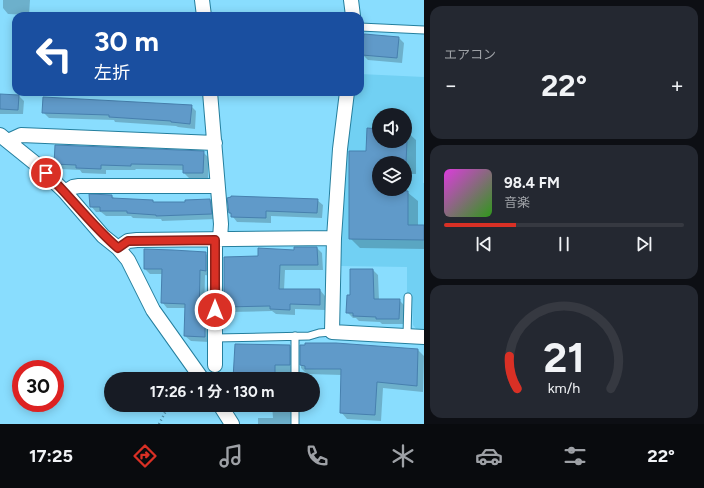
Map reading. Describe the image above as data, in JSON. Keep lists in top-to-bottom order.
{
  "page": {
    "tile": "エアコン",
    "turn": ["30 m", "左折"],
    "heat": ["−", "22°", "+"],
    "song": ["98.4 FM", "音楽"],
    "limit": "30",
    "trip": "17:26 · 1 分 · 130 m",
    "tabs": ["17:25", "22°"],
    "gauge": ["21", "km/h"]
  }
}
